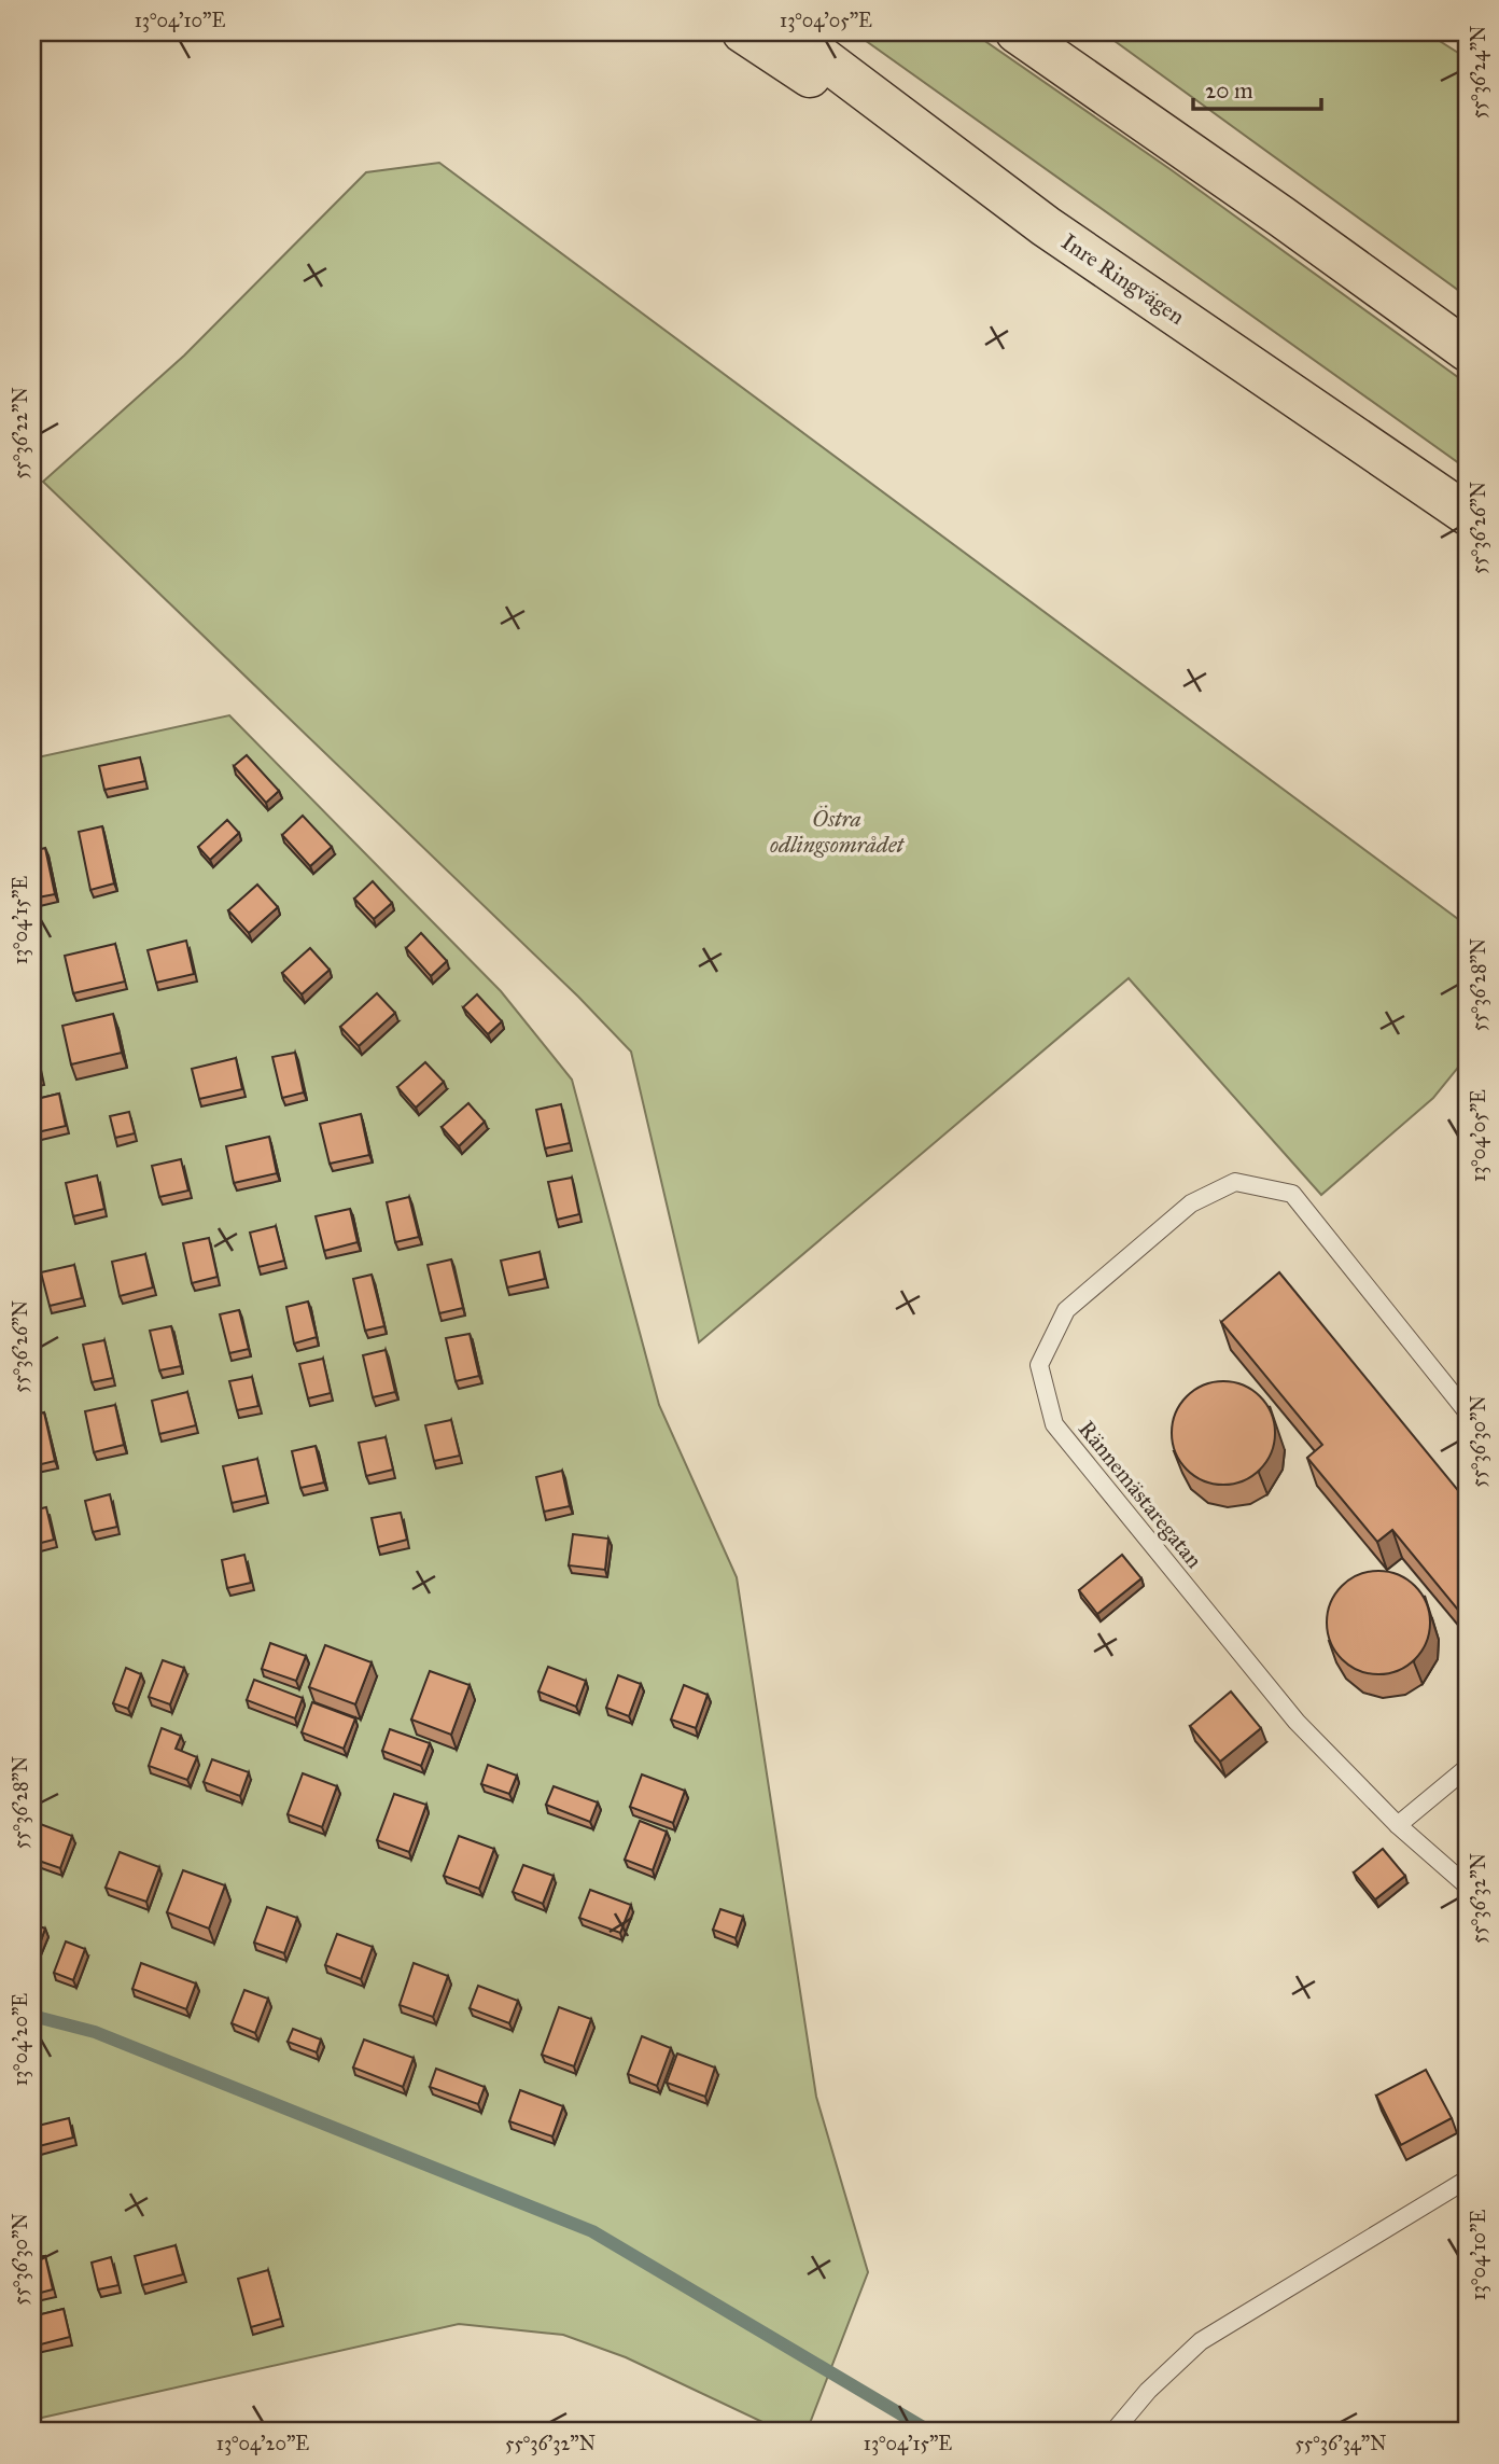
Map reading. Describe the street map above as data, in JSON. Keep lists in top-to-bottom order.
{
  "streets": {
    "highway": ["Inre Ringvägen"],
    "lane": ["Rännemästaregatan"]
  },
  "parks": ["Östra odlingsområdet"],
  "scale_bar": "20 m",
  "coordinates": [
    "13°04'10\"E",
    "13°04'05\"E",
    "55°36'24\"N",
    "55°36'22\"N",
    "55°36'26\"N",
    "13°04'15\"E",
    "55°36'28\"N",
    "55°36'30\"N",
    "55°36'32\"N",
    "13°04'20\"E",
    "55°36'34\"N"
  ]
}
